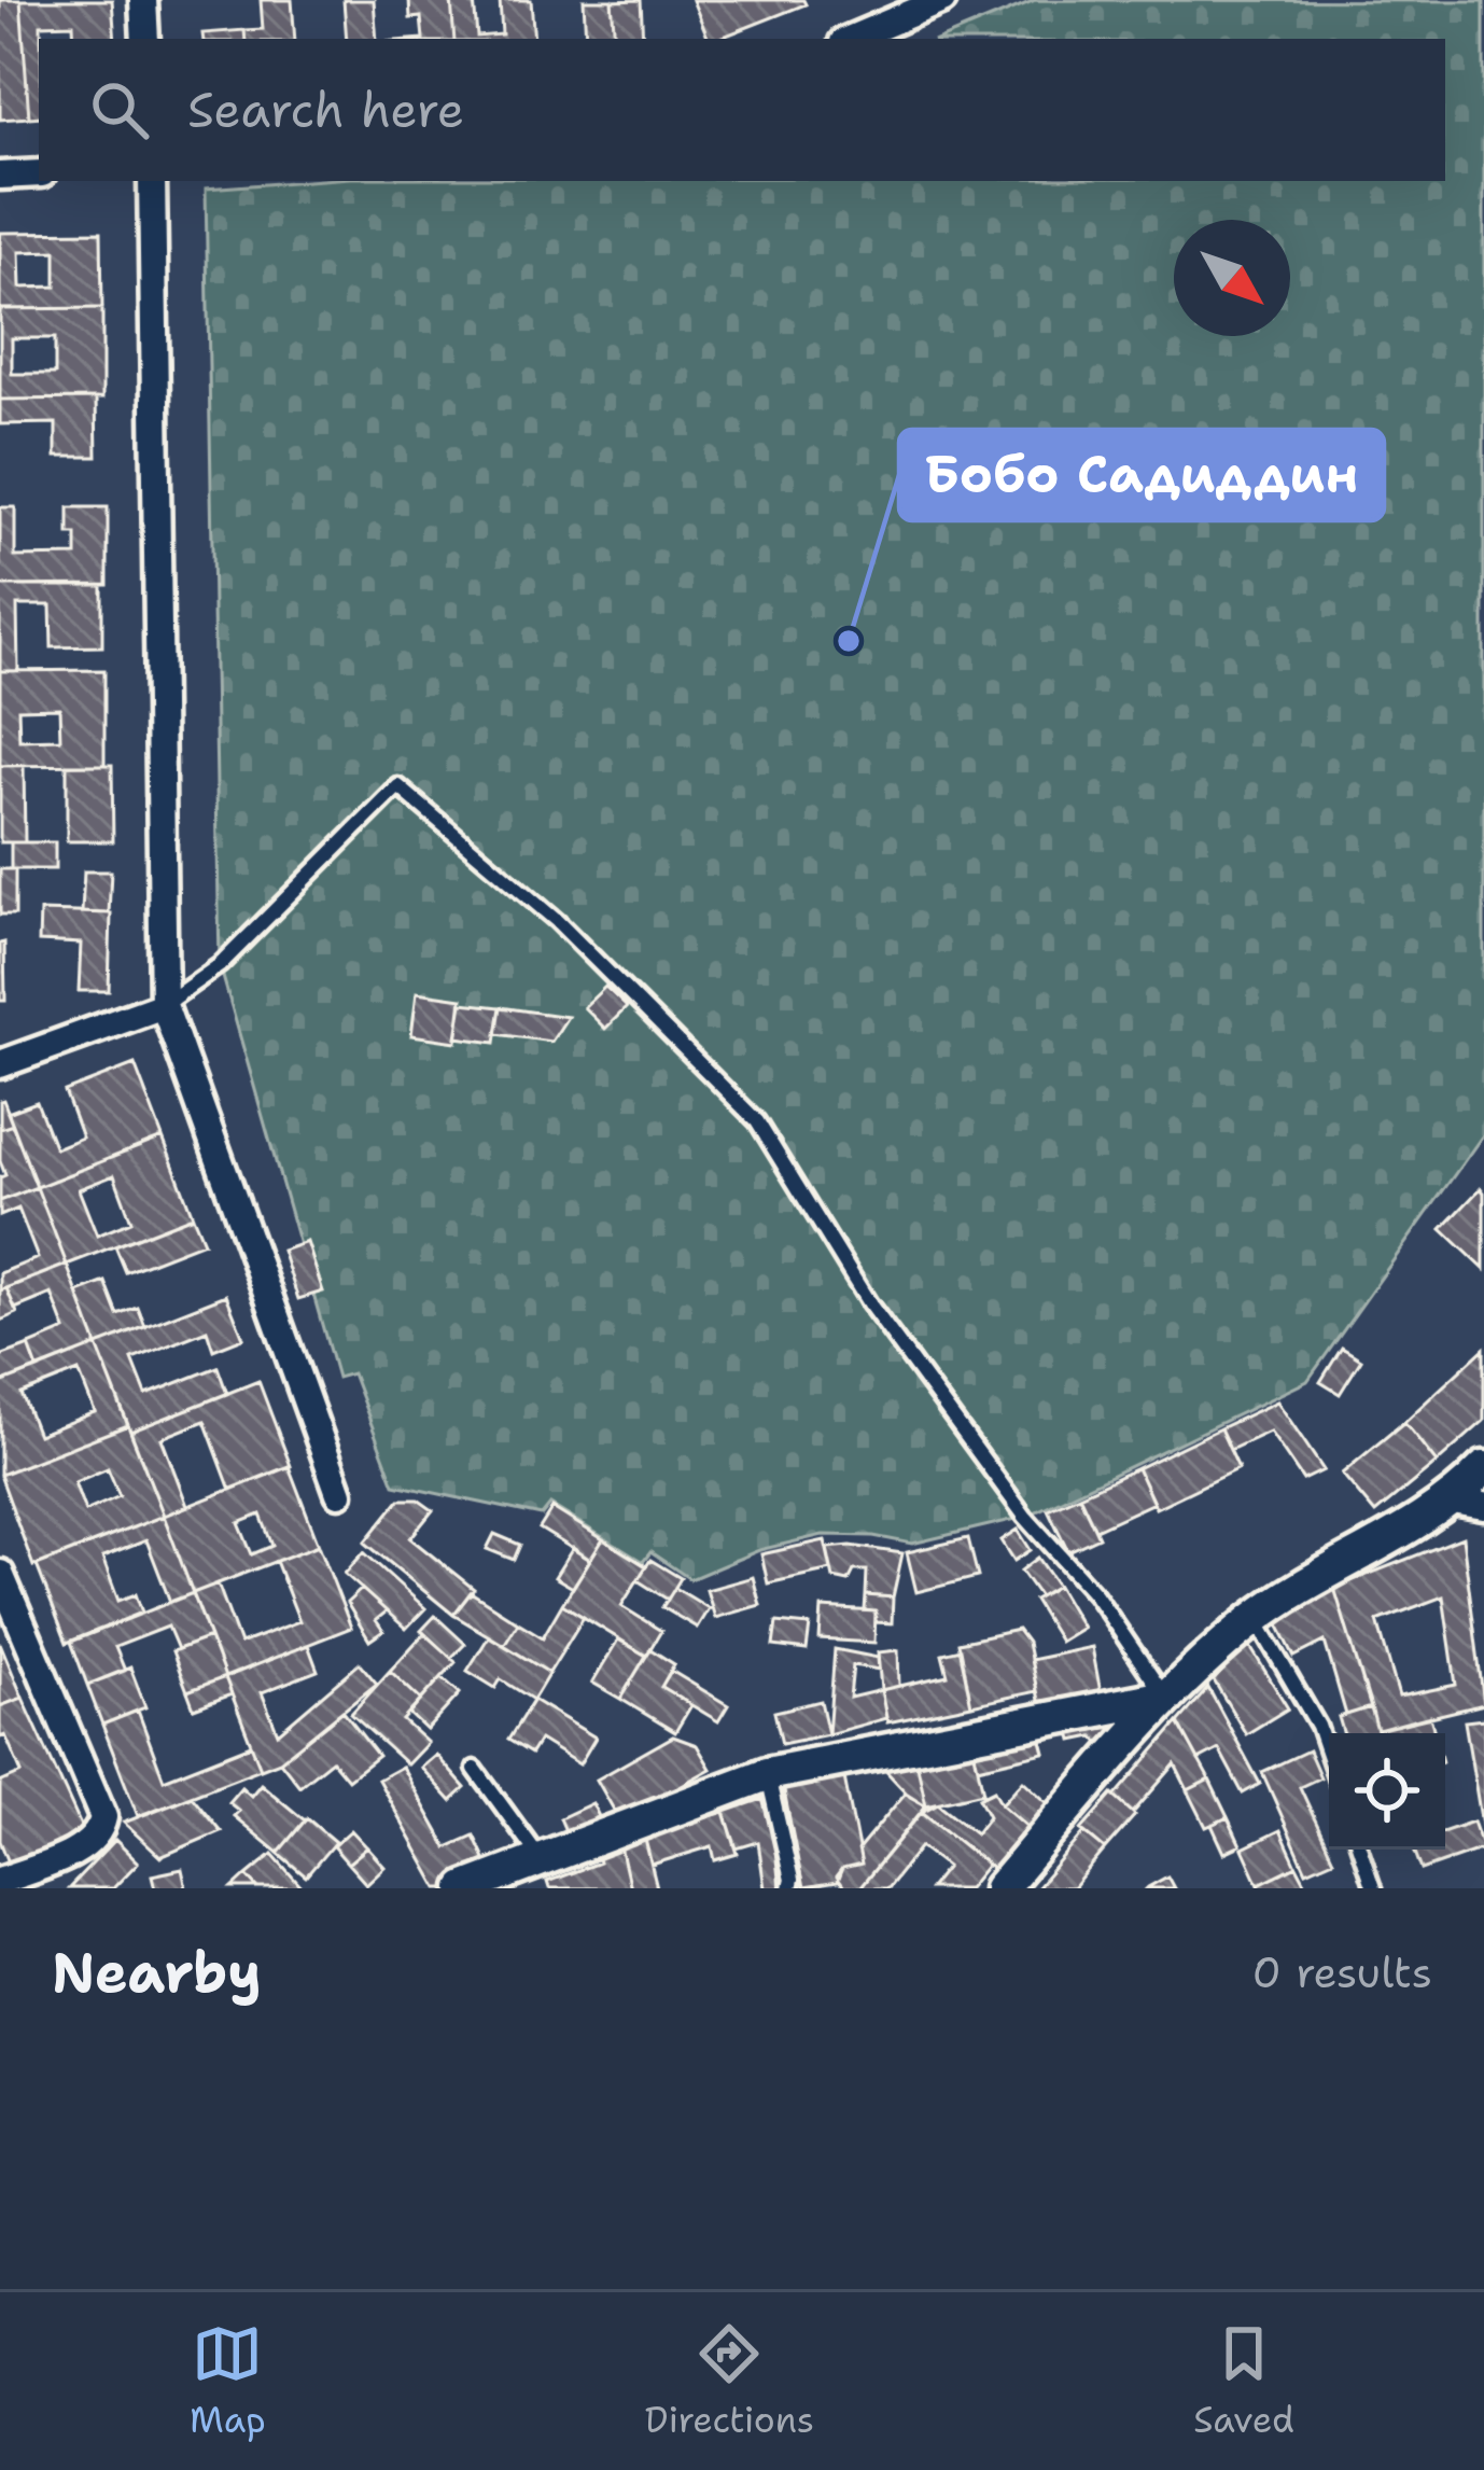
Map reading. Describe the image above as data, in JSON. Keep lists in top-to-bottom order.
{
  "places": ["Бобо Садиддин"],
  "north": "bottom right",
  "page": {
    "search": "Search here",
    "heading": ["Nearby", "0 results"],
    "nav": ["Map", "Directions", "Saved"]
  }
}
